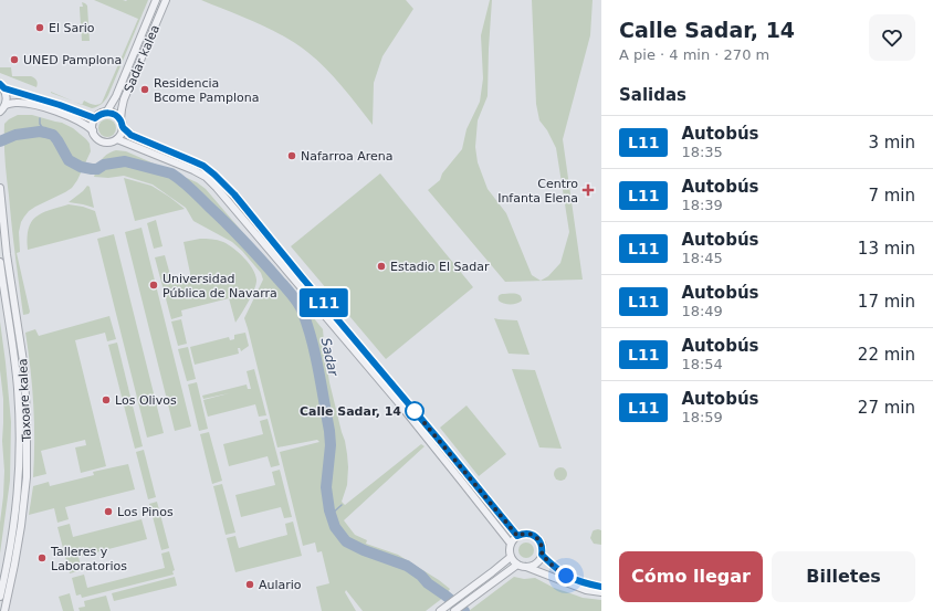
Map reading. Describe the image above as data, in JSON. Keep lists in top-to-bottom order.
{
  "streets": {
    "street": ["Sadar kalea", "Taxoare kalea"]
  },
  "water": ["Sadar"],
  "places": {
    "other": [
      "El Sario",
      "UNED Pamplona",
      "Residencia Bcome Pamplona",
      "Nafarroa Arena",
      "Estadio El Sadar",
      "Universidad Pública de Navarra",
      "Los Olivos",
      "Calle Sadar, 14",
      "Los Pinos",
      "Talleres y Laboratorios",
      "Aulario"
    ],
    "health": ["Centro Infanta Elena"]
  },
  "lines": ["bus line L11"],
  "page": {
    "on_map": "L11",
    "heading": [
      ["Calle Sadar, 14", "A pie · 4 min · 270 m"],
      "Salidas"
    ],
    "list": [
      {
        "mark": "L11",
        "name": "Autobús",
        "note": "18:35",
        "value": "3 min"
      },
      {
        "mark": "L11",
        "name": "Autobús",
        "note": "18:39",
        "value": "7 min"
      },
      {
        "mark": "L11",
        "name": "Autobús",
        "note": "18:45",
        "value": "13 min"
      },
      {
        "mark": "L11",
        "name": "Autobús",
        "note": "18:49",
        "value": "17 min"
      },
      {
        "mark": "L11",
        "name": "Autobús",
        "note": "18:54",
        "value": "22 min"
      },
      {
        "mark": "L11",
        "name": "Autobús",
        "note": "18:59",
        "value": "27 min"
      }
    ],
    "buttons": ["Cómo llegar", "Billetes"]
  }
}
